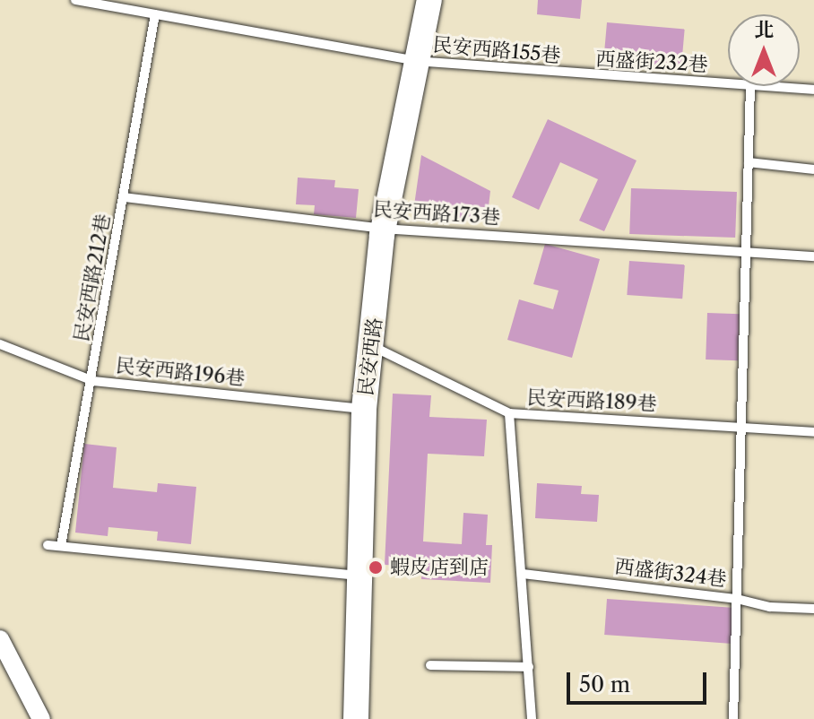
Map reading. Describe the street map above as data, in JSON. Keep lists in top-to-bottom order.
{
  "streets": {
    "street": ["民安西路"],
    "lane": [
      "民安西路155巷",
      "西盛街232巷",
      "民安西路173巷",
      "民安西路212巷",
      "民安西路196巷",
      "民安西路189巷",
      "西盛街324巷"
    ]
  },
  "crossings": [
    ["民安西路155巷", "西盛街232巷"],
    ["民安西路155巷", "民安西路212巷"],
    ["民安西路155巷", "民安西路"],
    ["民安西路173巷", "民安西路212巷"],
    ["民安西路173巷", "民安西路"],
    ["民安西路212巷", "民安西路196巷"],
    ["民安西路", "民安西路196巷"],
    ["民安西路", "民安西路189巷"]
  ],
  "places": ["蝦皮店到店"],
  "scale_bar": "50 m",
  "north": "top"
}
